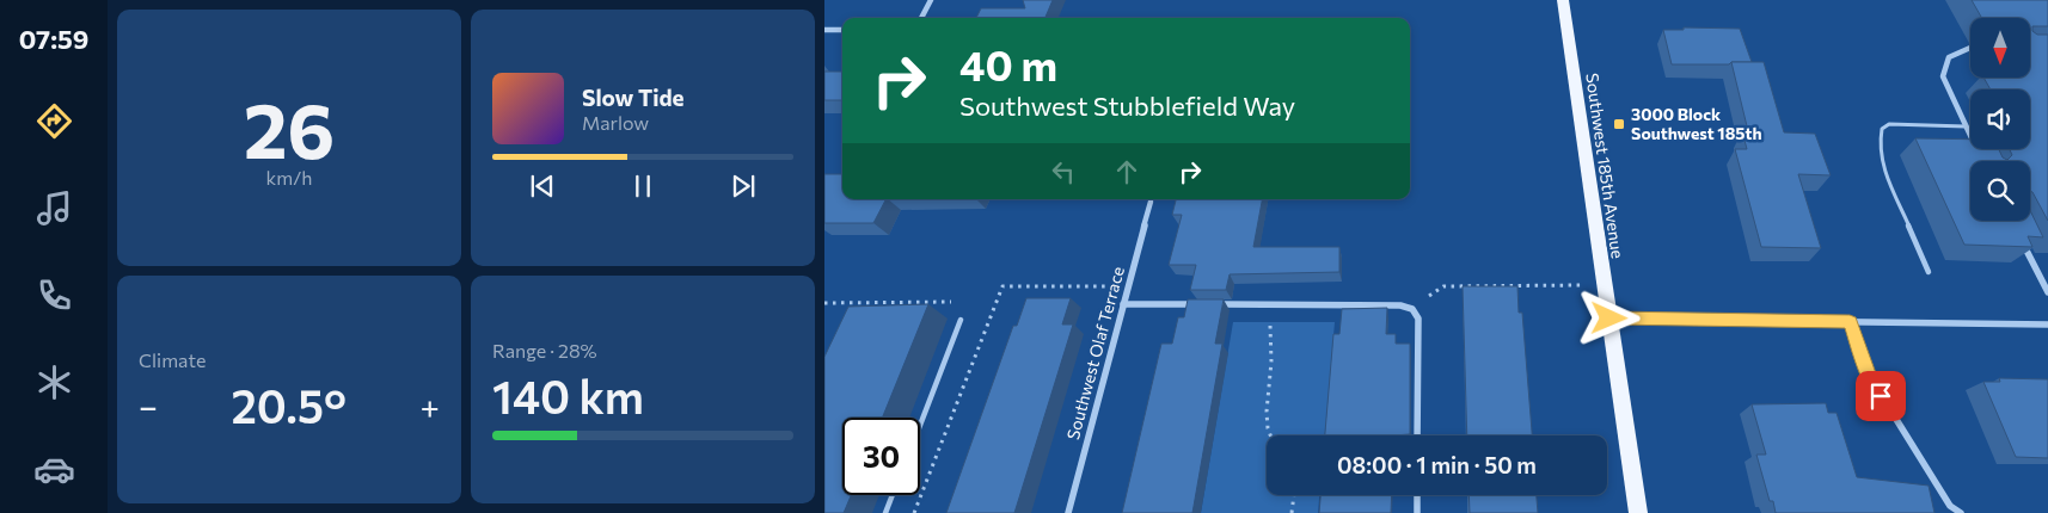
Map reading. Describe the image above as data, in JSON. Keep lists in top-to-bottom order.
{
  "streets": {
    "main road": ["Southwest 185th Avenue"],
    "street": ["Southwest Olaf Terrace"]
  },
  "places": {
    "transit": ["3000 Block Southwest 185th"]
  },
  "north": "bottom",
  "page": {
    "tabs": "07:59",
    "tile": [
      ["26", "km/h"],
      "Climate",
      ["Range · 28%", "140 km"]
    ],
    "turn": ["40 m", "Southwest Stubblefield Way"],
    "song": ["Slow Tide", "Marlow"],
    "heat": ["−", "20.5°", "+"],
    "limit": "30",
    "trip": "08:00 · 1 min · 50 m"
  }
}
